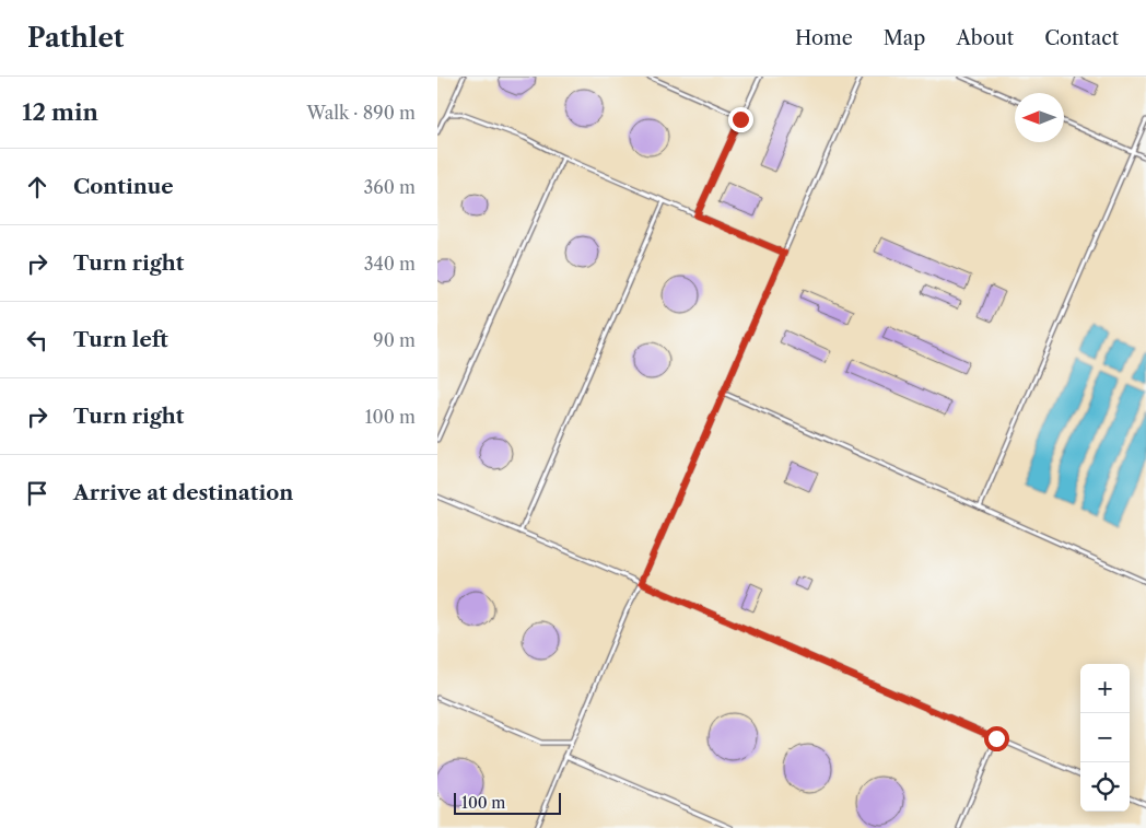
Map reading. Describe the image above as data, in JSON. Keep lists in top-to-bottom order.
{
  "scale_bar": "100 m",
  "north": "left",
  "page": {
    "header": "Pathlet",
    "nav": [
      "Home",
      "Map",
      "About",
      "Contact"
    ],
    "heading": ["12 min", "Walk · 890 m"],
    "list": [
      ["Continue", "360 m"],
      ["Turn right", "340 m"],
      ["Turn left", "90 m"],
      ["Turn right", "100 m"],
      "Arrive at destination"
    ],
    "map_buttons": ["+", "−"],
    "scale": "100 m"
  }
}
